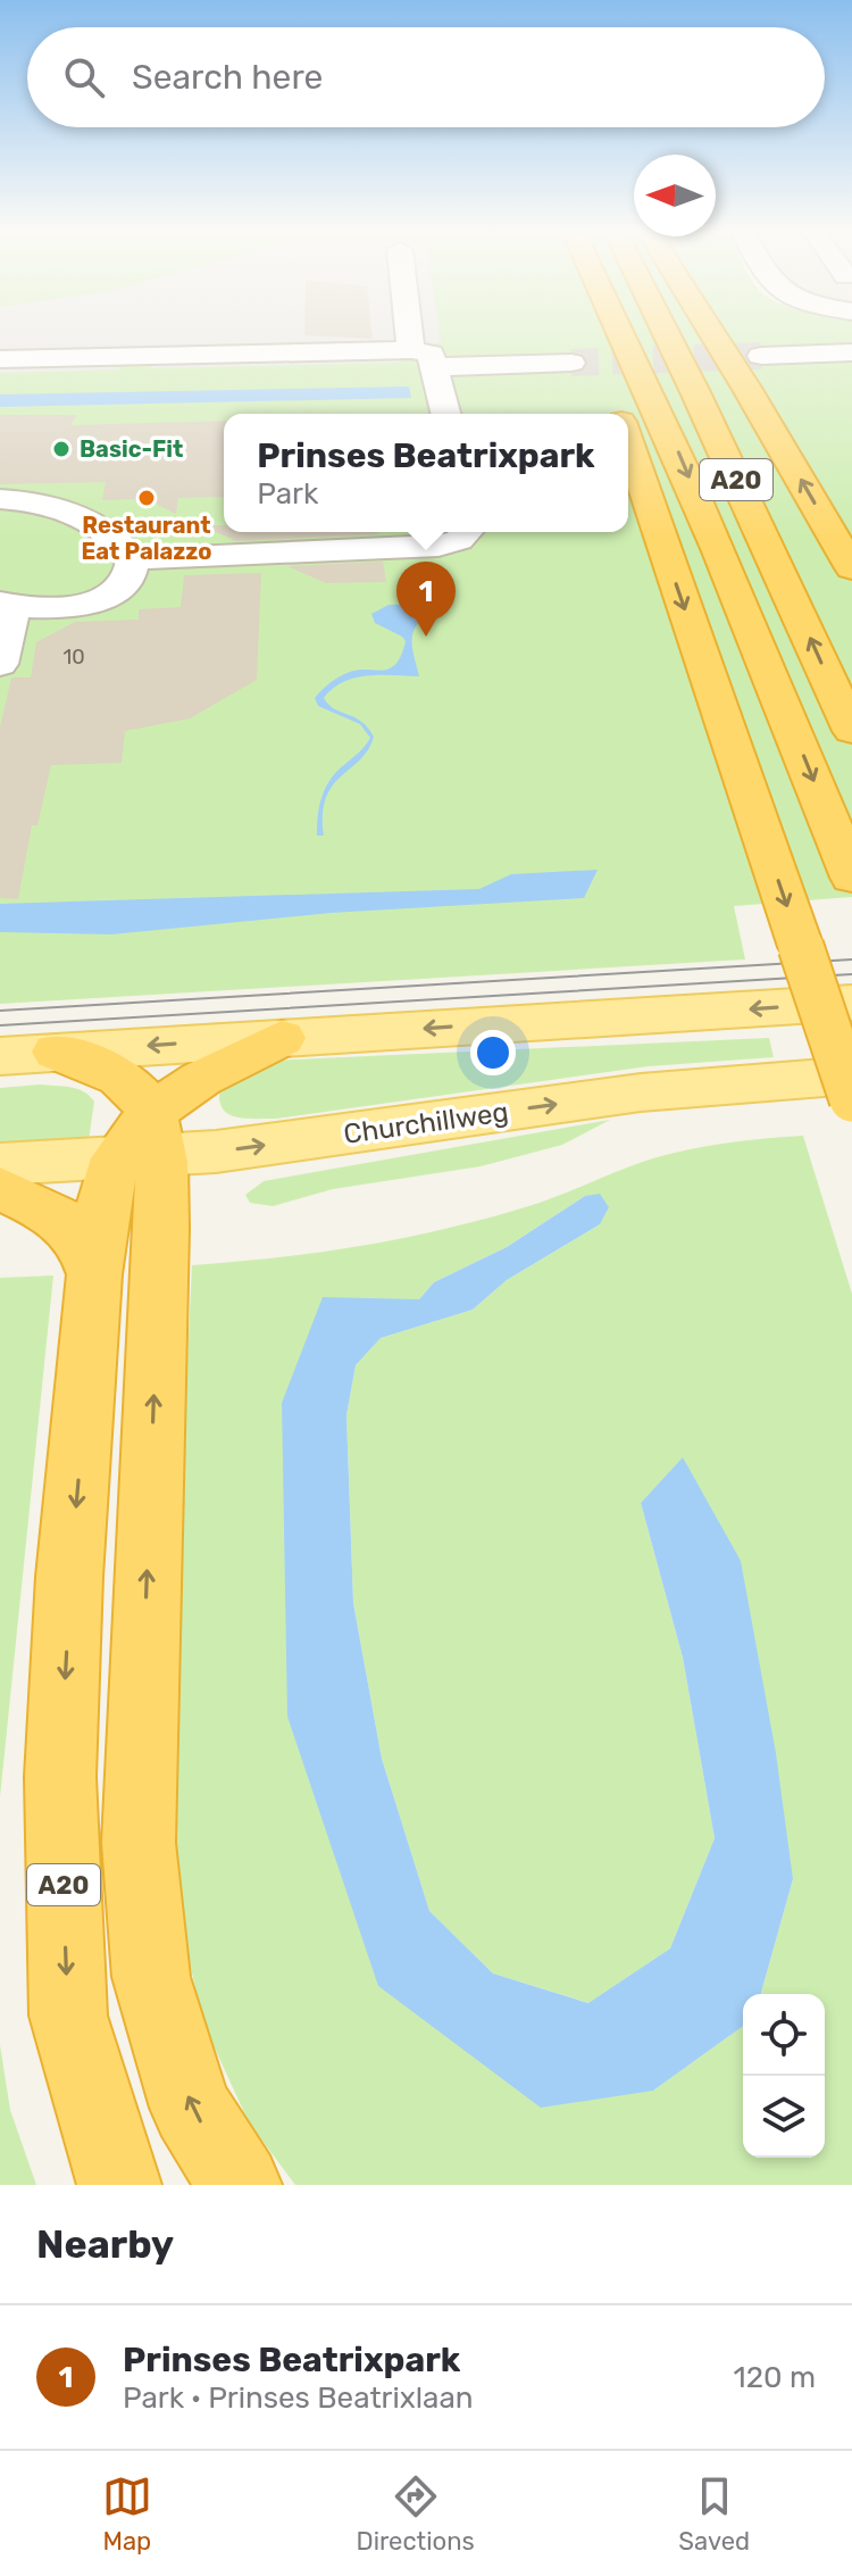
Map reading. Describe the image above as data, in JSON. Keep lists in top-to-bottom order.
{
  "streets": {
    "highway": ["A20"],
    "main road": ["Churchillweg"]
  },
  "crossings": [
    ["A20", "Churchillweg"]
  ],
  "places": ["Basic-Fit", "Restaurant Eat Palazzo"],
  "house_numbers": ["10"],
  "north": "left",
  "page": {
    "search": "Search here",
    "popup": ["Prinses Beatrixpark", "Park"],
    "pins": "1",
    "heading": "Nearby",
    "list": [
      {
        "mark": "1",
        "name": "Prinses Beatrixpark",
        "note": "Park · Prinses Beatrixlaan",
        "value": "120 m"
      }
    ],
    "nav": ["Map", "Directions", "Saved"]
  }
}
